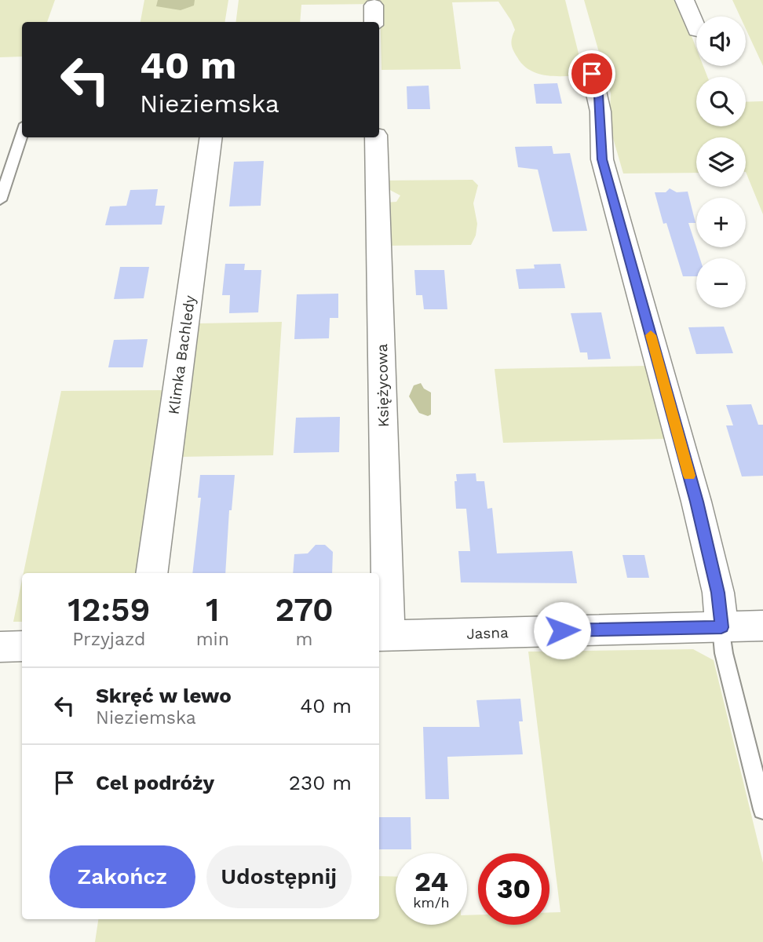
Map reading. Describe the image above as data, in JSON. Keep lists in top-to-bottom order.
{
  "streets": {
    "street": ["Klimka Bachledy", "Księżycowa", "Jasna"]
  },
  "crossings": [
    ["Księżycowa", "Jasna"]
  ],
  "page": {
    "map_buttons": ["+", "−"],
    "turn": ["40 m", "Nieziemska"],
    "eta": [
      "12:59",
      "Przyjazd",
      "1",
      "min",
      "270",
      "m"
    ],
    "list": [
      {
        "name": "Skręć w lewo",
        "note": "Nieziemska",
        "value": "40 m"
      },
      {
        "name": "Cel podróży",
        "value": "230 m"
      }
    ],
    "buttons": ["Zakończ", "Udostępnij"],
    "speed": "24 km/h",
    "limit": "30"
  }
}
